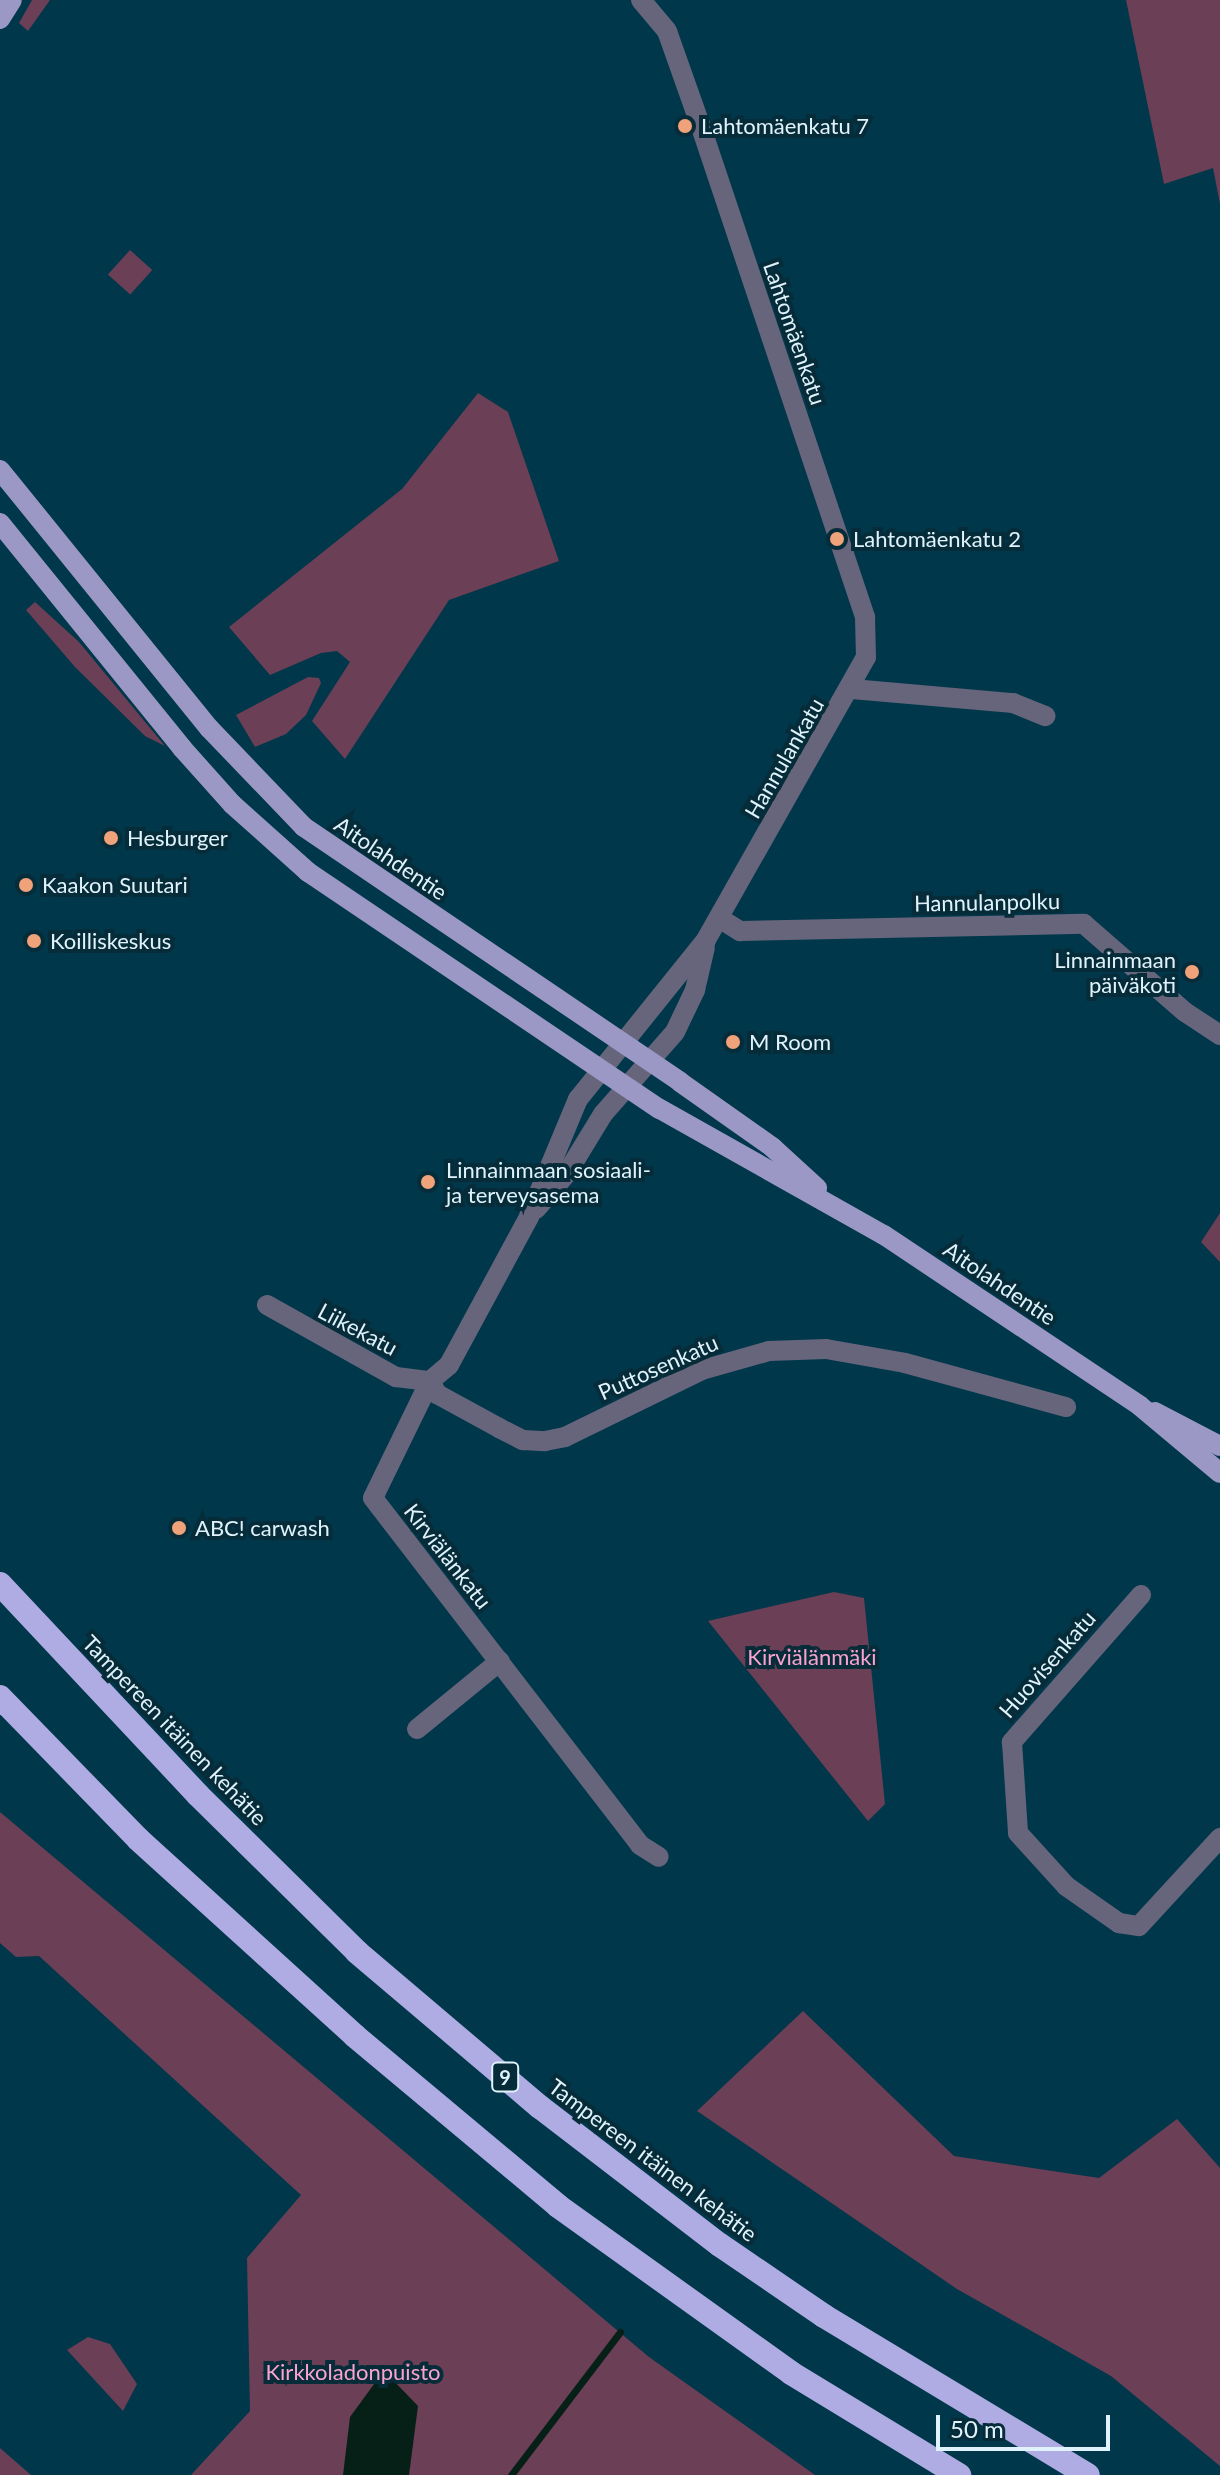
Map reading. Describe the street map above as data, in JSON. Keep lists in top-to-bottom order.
{
  "streets": {
    "highway": ["Tampereen itäinen kehätie", "9"],
    "main road": ["Aitolahdentie"],
    "street": [
      "Lahtomäenkatu",
      "Hannulankatu",
      "Hannulanpolku",
      "Liikekatu",
      "Puttosenkatu",
      "Kirviälänkatu",
      "Huovisenkatu"
    ]
  },
  "crossings": [
    ["Lahtomäenkatu", "Hannulankatu"],
    ["Hannulankatu", "Aitolahdentie"],
    ["Hannulankatu", "Hannulanpolku"],
    ["Hannulankatu", "Kirviälänkatu"],
    ["Aitolahdentie", "Kirviälänkatu"],
    ["Liikekatu", "Puttosenkatu"],
    ["Liikekatu", "Kirviälänkatu"],
    ["Puttosenkatu", "Kirviälänkatu"]
  ],
  "parks": ["Kirviälänmäki", "Kirkkoladonpuisto"],
  "places": [
    "Lahtomäenkatu 7",
    "Lahtomäenkatu 2",
    "Hesburger",
    "Kaakon Suutari",
    "Koilliskeskus",
    "Linnainmaan päiväkoti",
    "M Room",
    "Linnainmaan sosiaali- ja terveysasema",
    "ABC! carwash"
  ],
  "scale_bar": "50 m"
}
